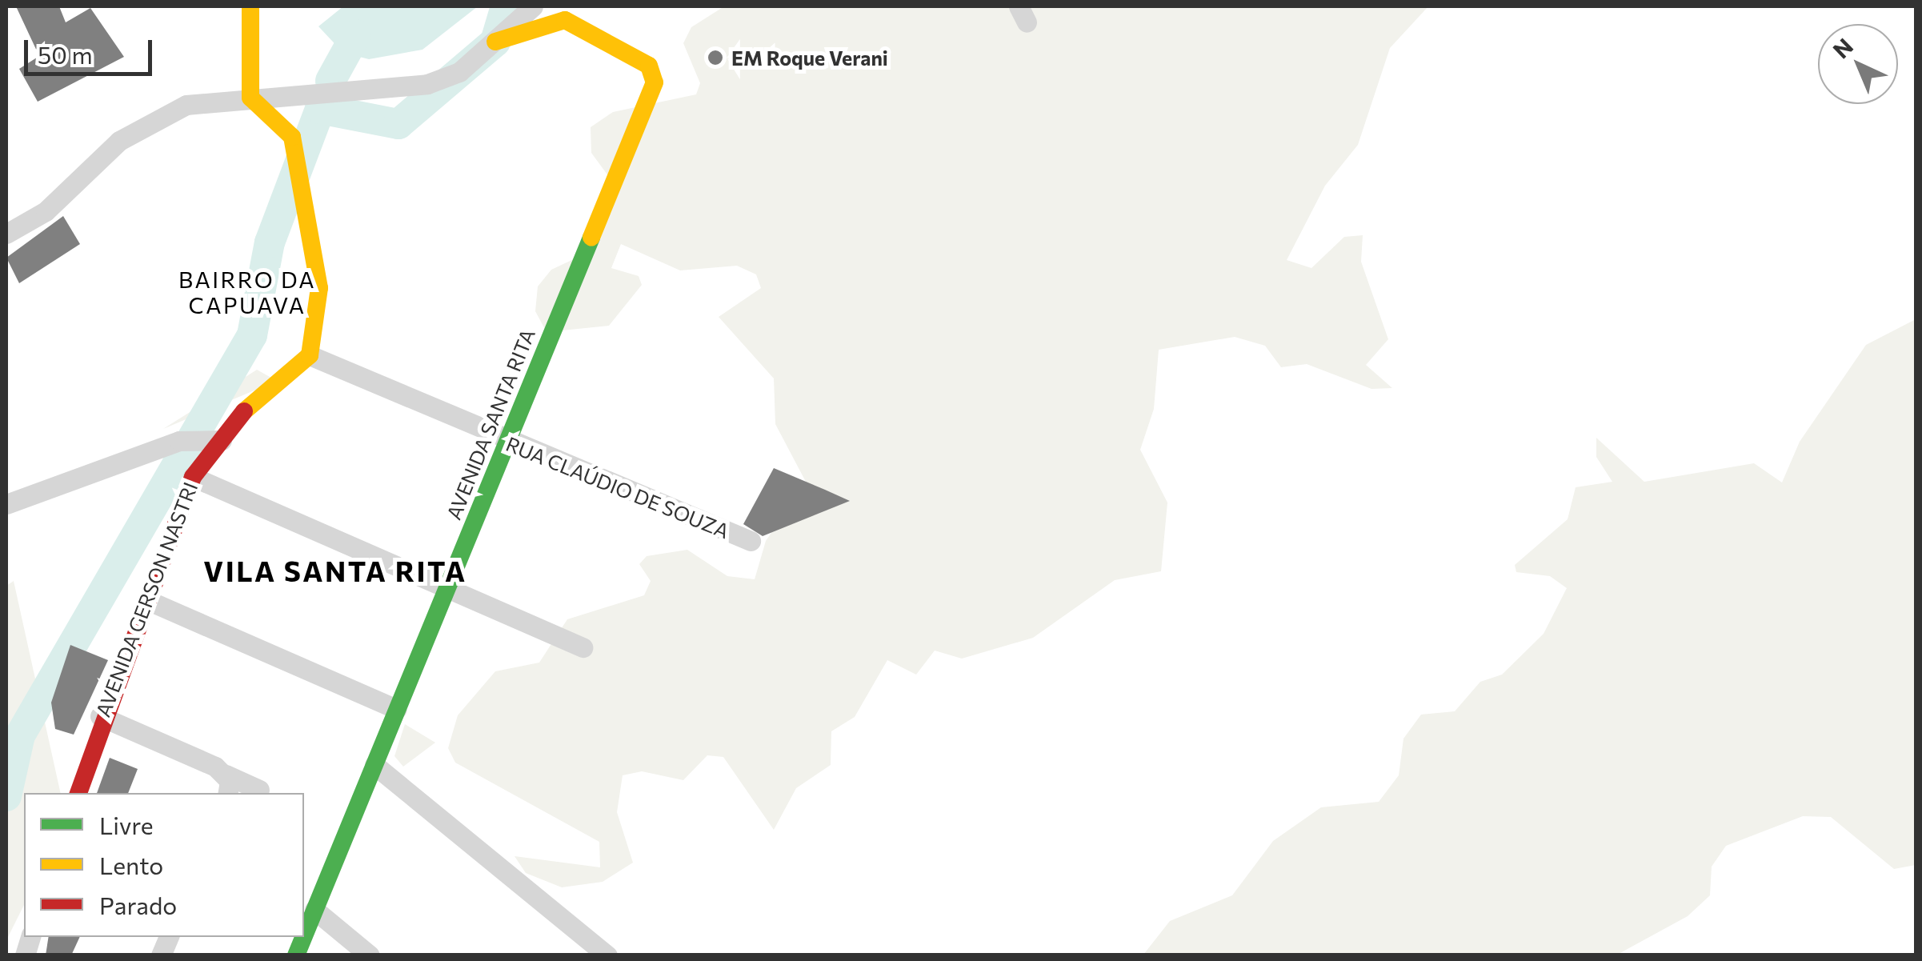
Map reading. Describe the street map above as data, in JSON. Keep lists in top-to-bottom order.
{
  "streets": {
    "street": ["AVENIDA SANTA RITA", "RUA CLAÚDIO DE SOUZA", "AVENIDA GERSON NASTRI"]
  },
  "crossings": [
    ["AVENIDA SANTA RITA", "RUA CLAÚDIO DE SOUZA"],
    ["RUA CLAÚDIO DE SOUZA", "AVENIDA GERSON NASTRI"]
  ],
  "districts": ["BAIRRO DA CAPUAVA", "VILA SANTA RITA"],
  "places": ["EM Roque Verani"],
  "legend": ["Livre", "Lento", "Parado"],
  "scale_bar": "50 m",
  "north": "top left"
}
